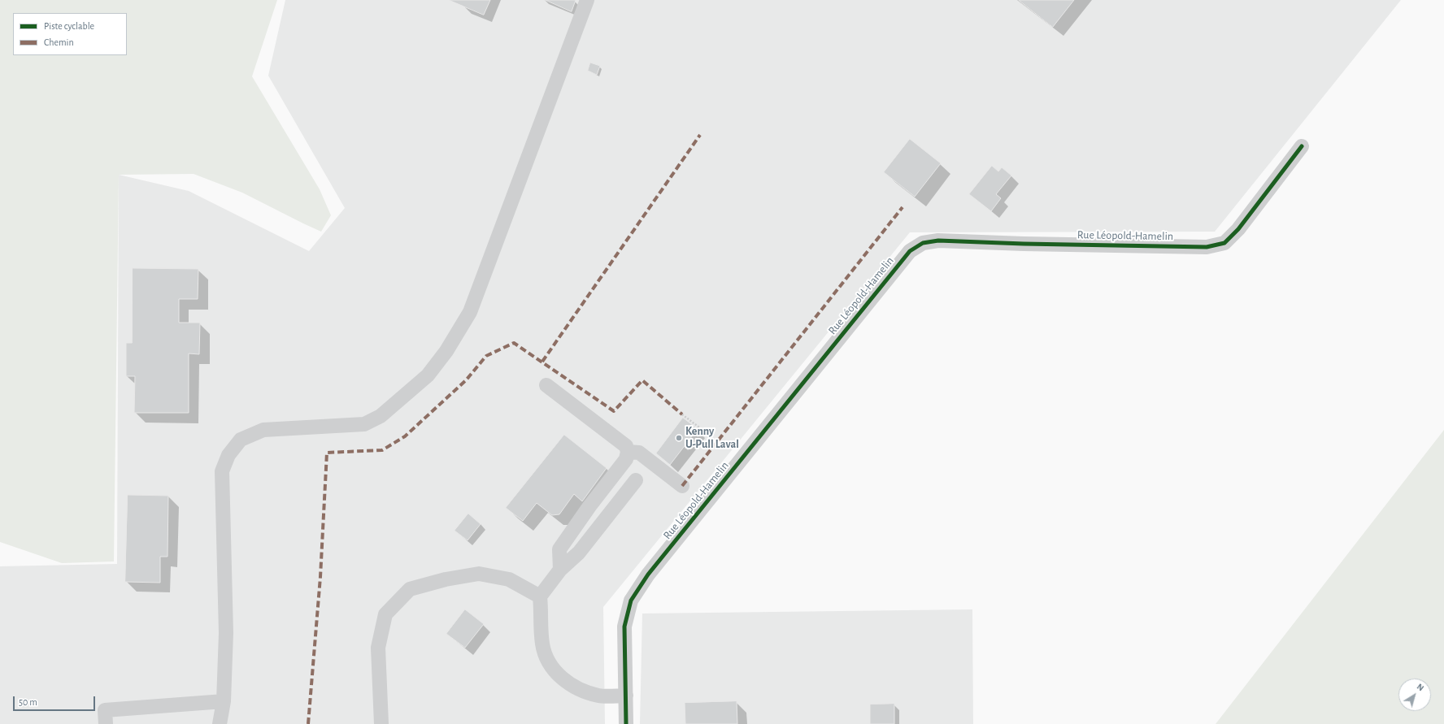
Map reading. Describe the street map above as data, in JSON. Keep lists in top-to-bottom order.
{
  "streets": {
    "street": ["Rue Léopold-Hamelin"]
  },
  "places": ["Kenny U-Pull Laval"],
  "legend": ["Piste cyclable", "Chemin"],
  "scale_bar": "50 m",
  "north": "top right"
}
